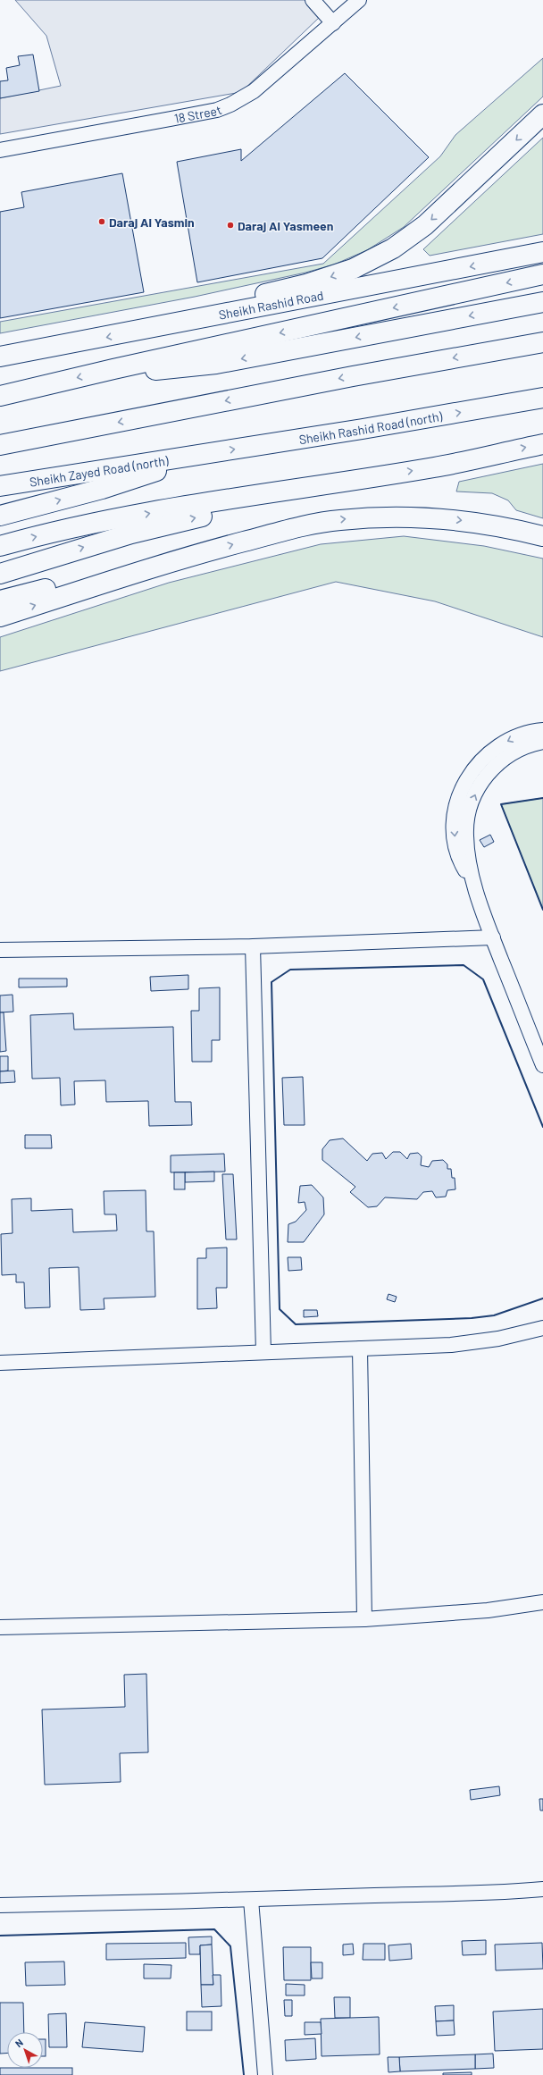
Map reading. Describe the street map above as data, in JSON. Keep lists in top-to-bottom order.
{
  "streets": {
    "highway": ["Sheikh Rashid Road", "Sheikh Rashid Road (north)", "Sheikh Zayed Road (north)"],
    "street": ["18 Street"]
  },
  "crossings": [
    ["Sheikh Rashid Road (north)", "Sheikh Zayed Road (north)"]
  ],
  "places": ["Daraj Al Yasmin", "Daraj Al Yasmeen"],
  "north": "top left"
}
